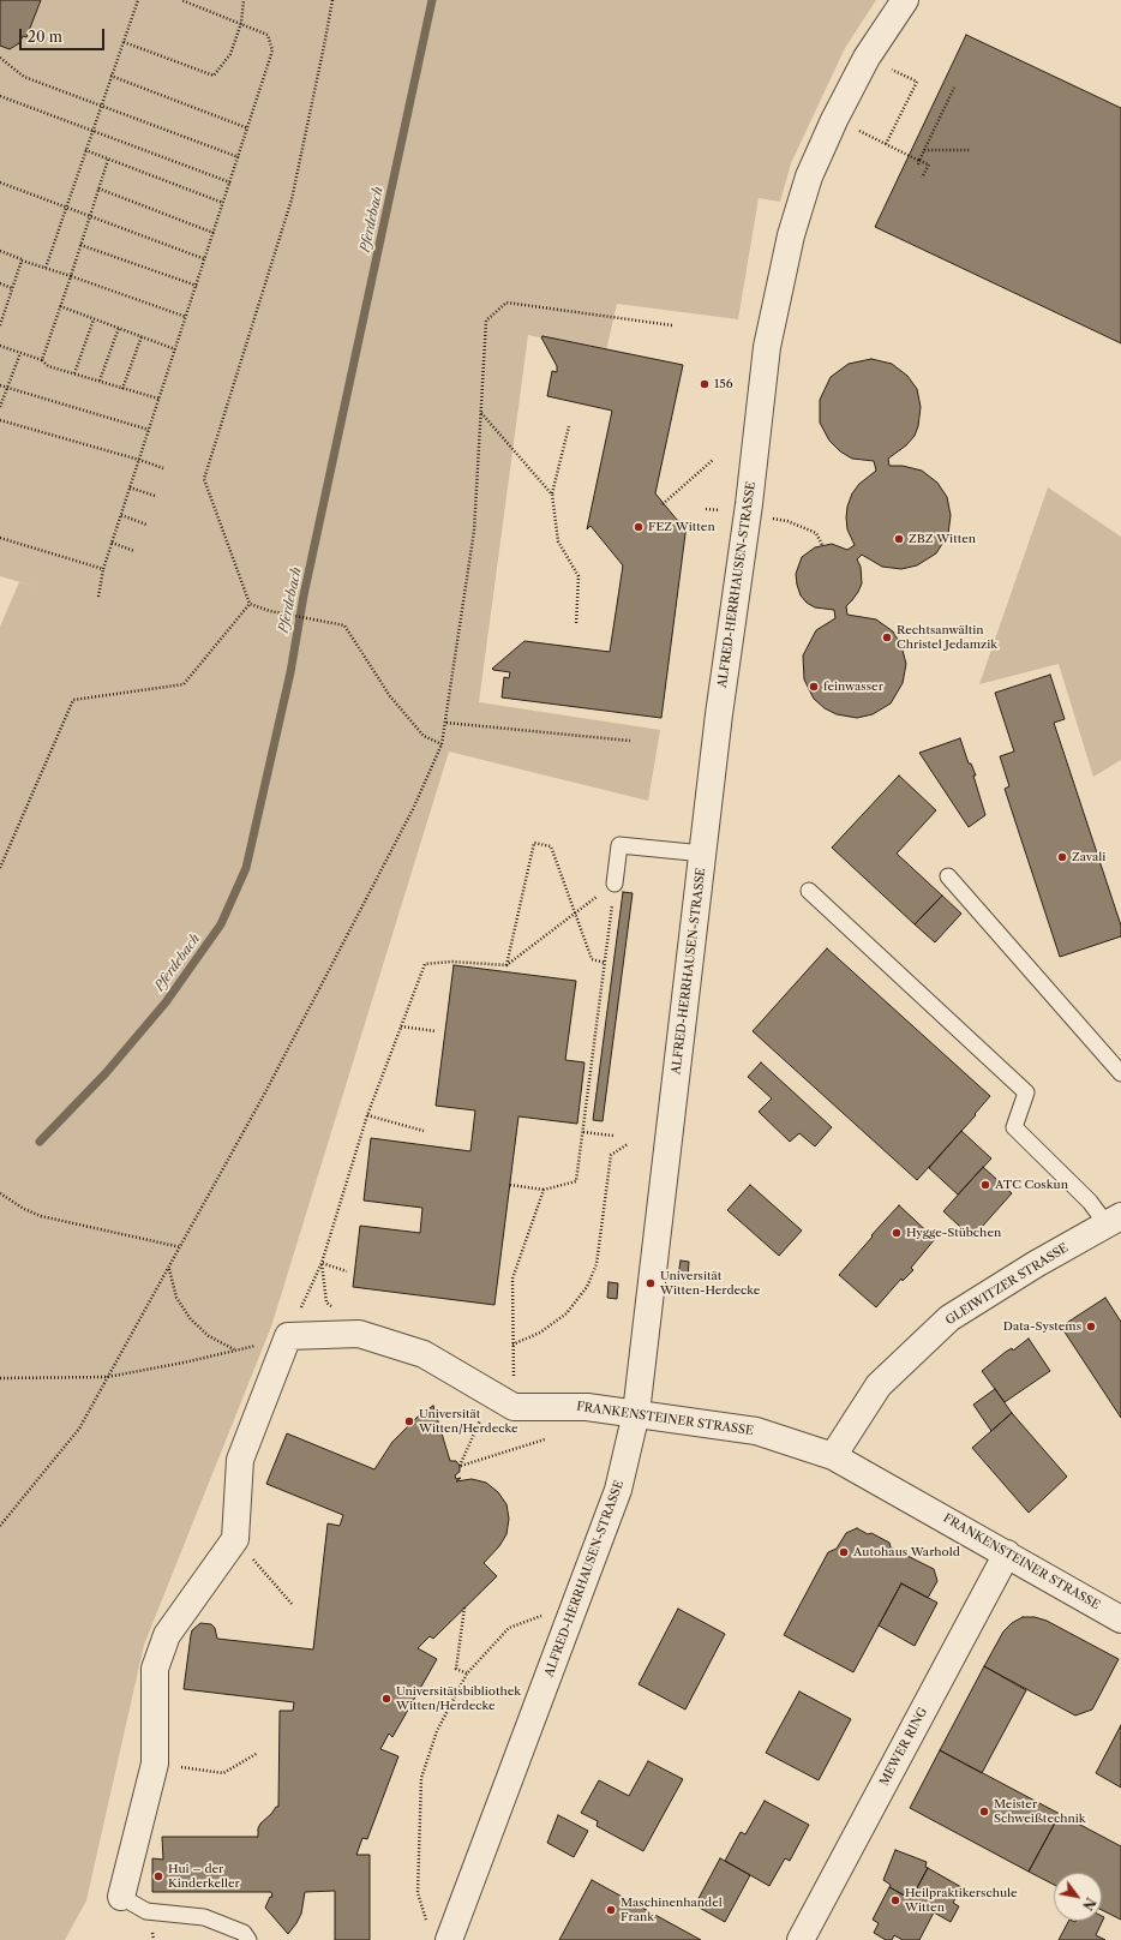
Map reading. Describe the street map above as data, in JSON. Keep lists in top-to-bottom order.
{
  "streets": {
    "street": [
      "ALFRED-HERRHAUSEN-STRASSE",
      "GLEIWITZER STRASSE",
      "FRANKENSTEINER STRASSE",
      "MEWER RING"
    ]
  },
  "crossings": [
    ["ALFRED-HERRHAUSEN-STRASSE", "FRANKENSTEINER STRASSE"],
    ["GLEIWITZER STRASSE", "FRANKENSTEINER STRASSE"],
    ["FRANKENSTEINER STRASSE", "MEWER RING"]
  ],
  "water": ["Pferdebach"],
  "places": [
    "156",
    "FEZ Witten",
    "ZBZ Witten",
    "Rechtsanwältin Christel Jedamzik",
    "feinwasser",
    "Zavali",
    "ATC Coskun",
    "Hygge-Stübchen",
    "Universität Witten-Herdecke",
    "Data-Systems",
    "Universität Witten/Herdecke",
    "Autohaus Warhold",
    "Universitätsbibliothek Witten/Herdecke",
    "Meister Schweißtechnik",
    "Hui – der Kinderkeller",
    "Heilpraktikerschule Witten",
    "Maschinenhandel Frank"
  ],
  "scale_bar": "20 m",
  "north": "bottom right"
}
